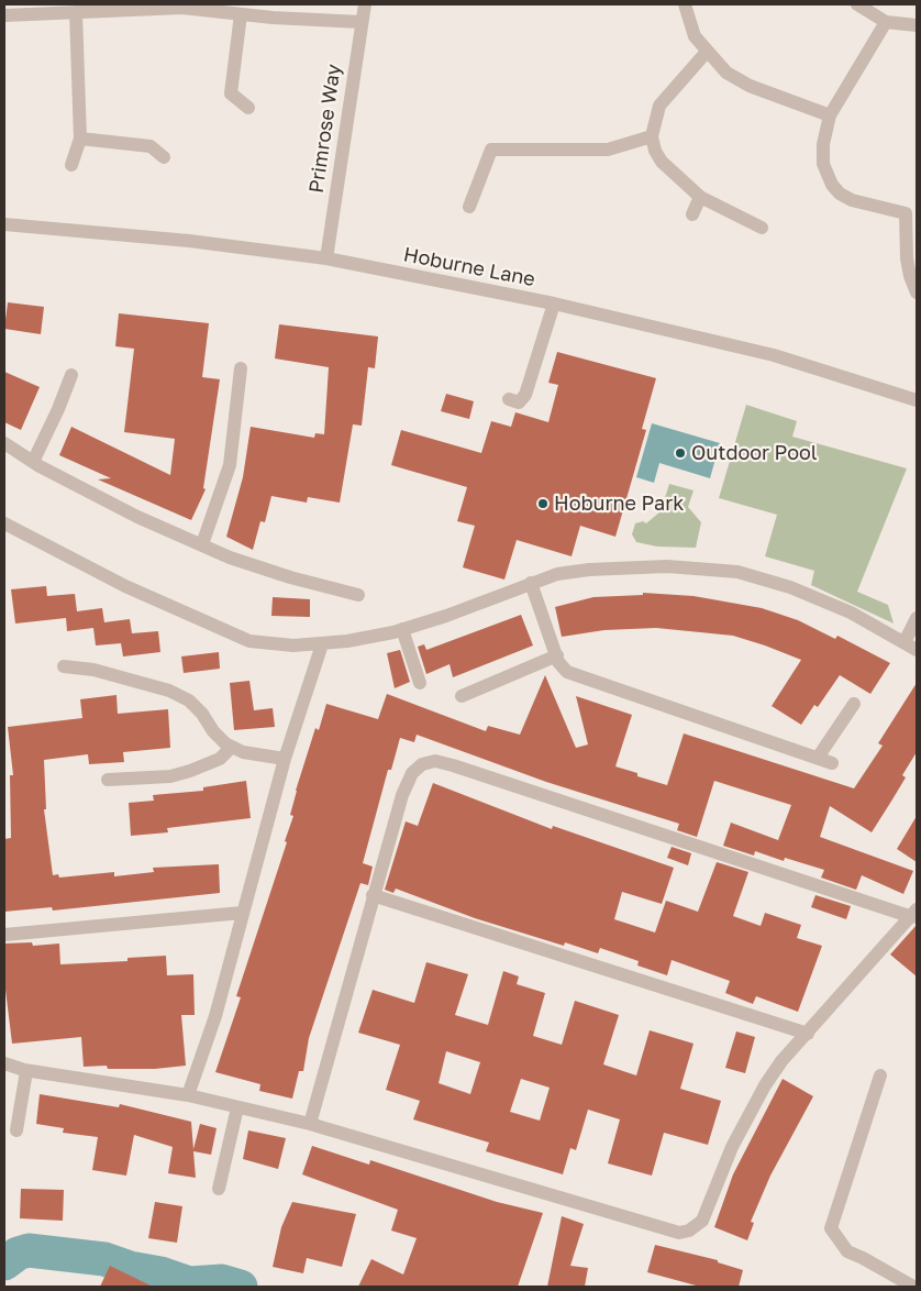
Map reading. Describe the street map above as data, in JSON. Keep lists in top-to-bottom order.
{
  "streets": {
    "street": ["Primrose Way", "Hoburne Lane"]
  },
  "crossings": [
    ["Primrose Way", "Hoburne Lane"]
  ],
  "places": ["Outdoor Pool", "Hoburne Park"]
}
